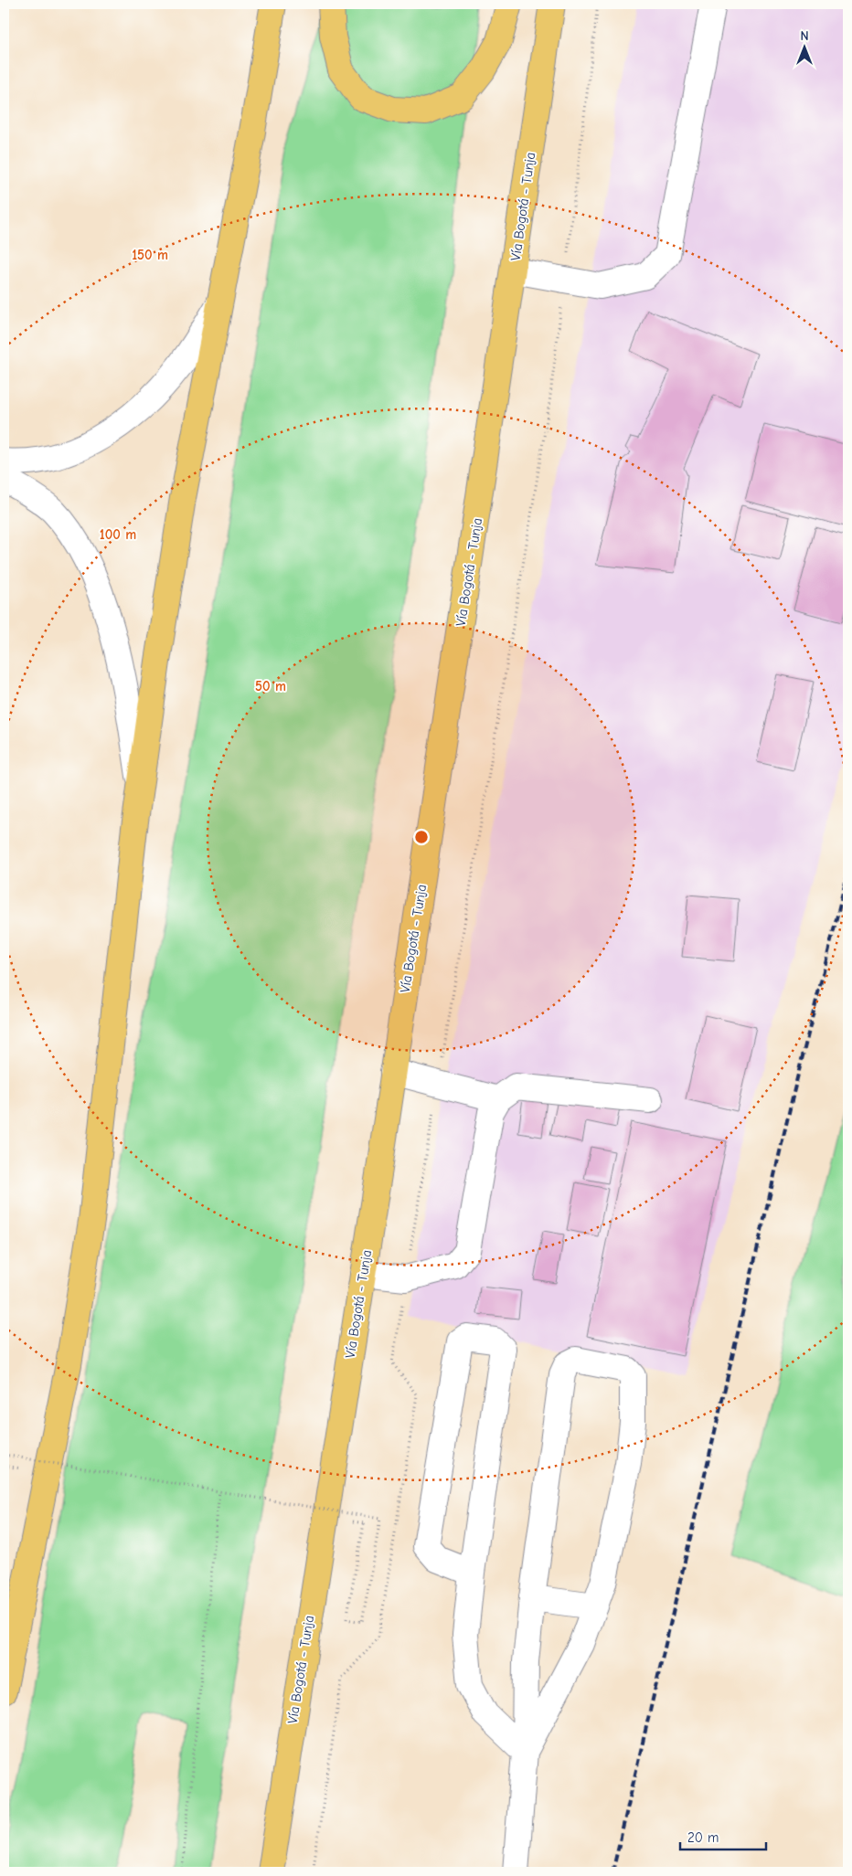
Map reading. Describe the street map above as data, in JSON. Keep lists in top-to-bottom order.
{
  "streets": {
    "highway": ["Vía Bogotá - Tunja"]
  },
  "scale_bar": "20 m",
  "north": "top",
  "rings": ["150 m", "100 m", "50 m"]
}
